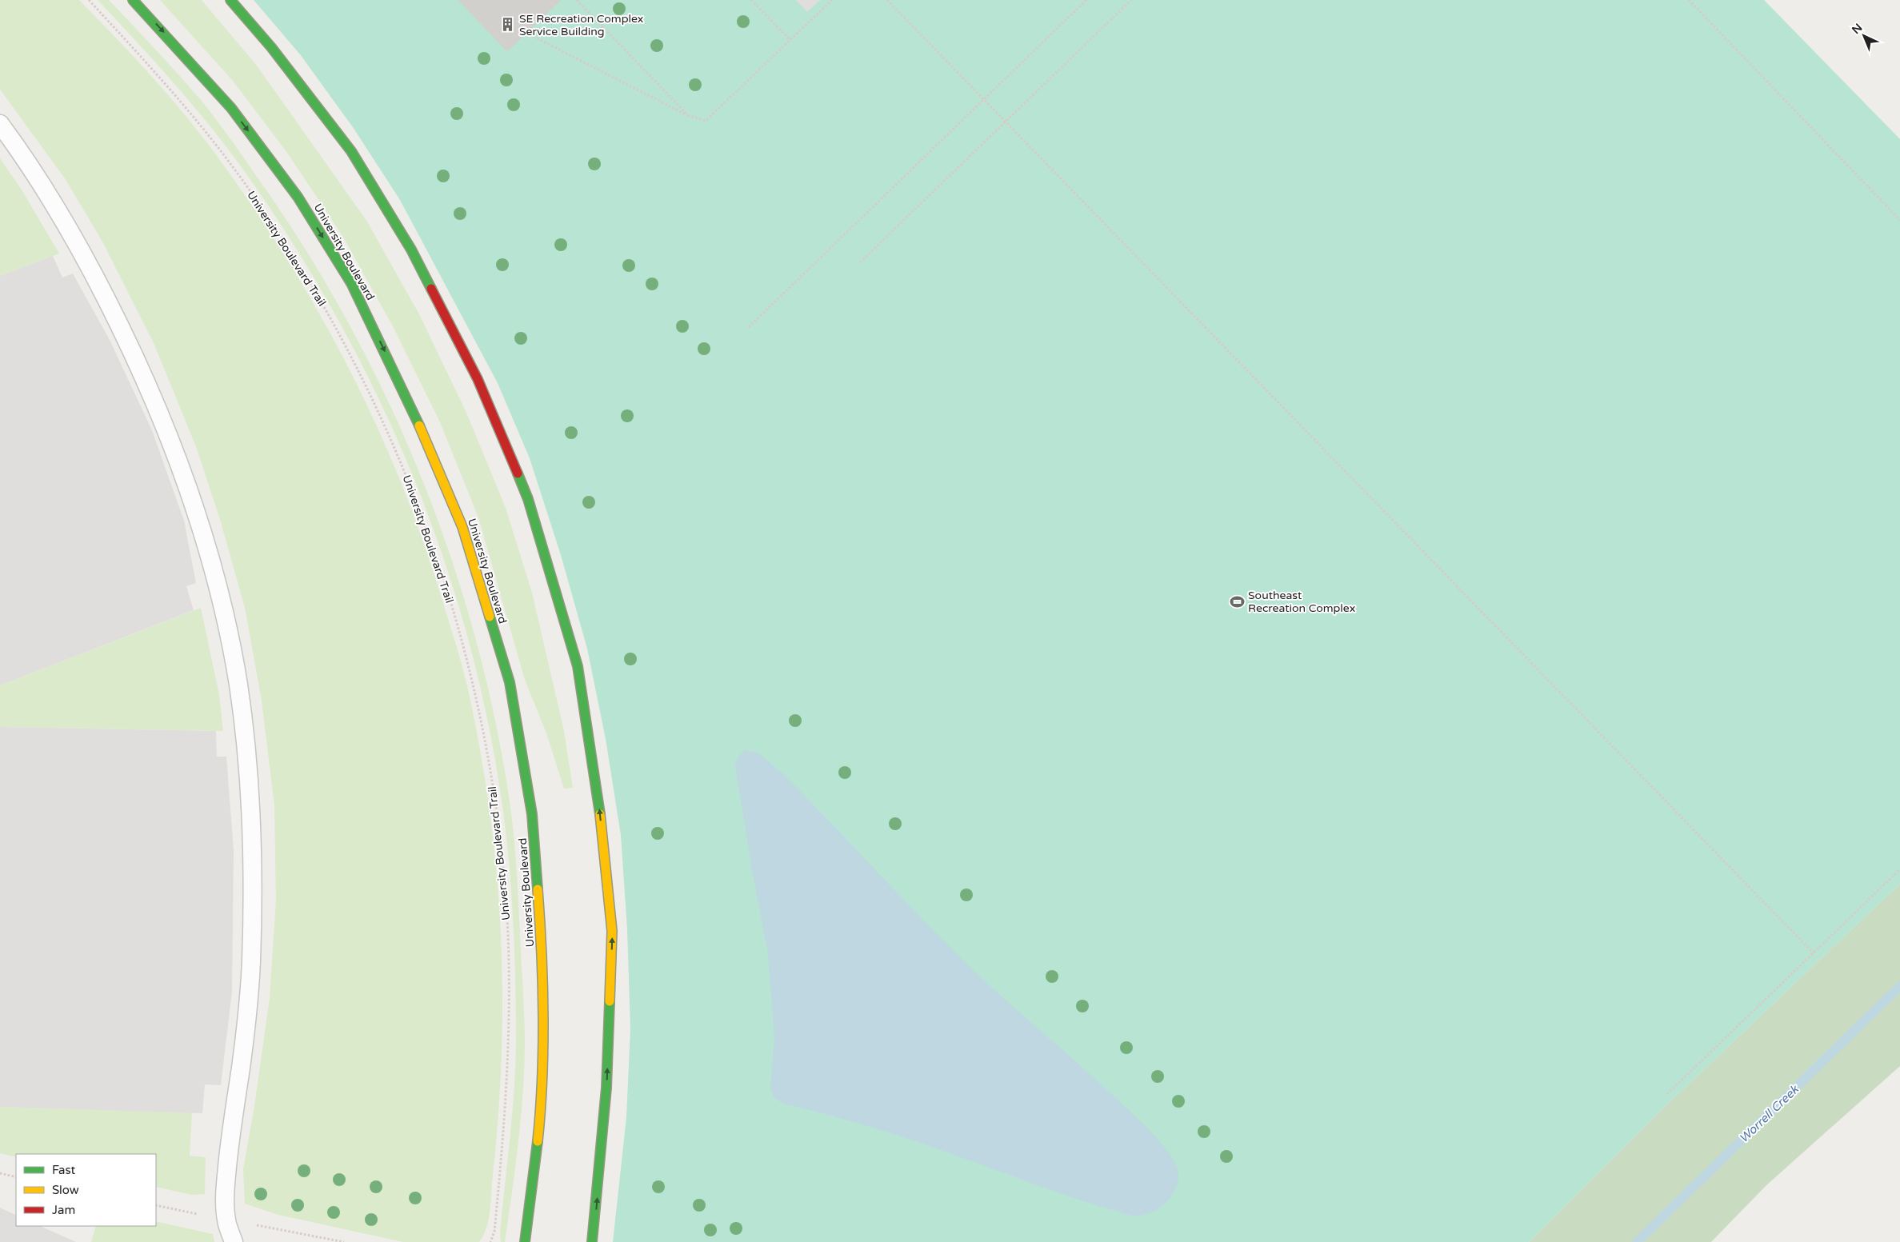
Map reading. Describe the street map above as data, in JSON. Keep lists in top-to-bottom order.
{
  "streets": {
    "main road": ["University Boulevard"],
    "path": ["University Boulevard Trail"]
  },
  "water": ["Worrell Creek"],
  "places": {
    "building": ["SE Recreation Complex Service Building"],
    "sports": ["Southeast Recreation Complex"]
  },
  "legend": ["Fast", "Slow", "Jam"],
  "north": "top left"
}
